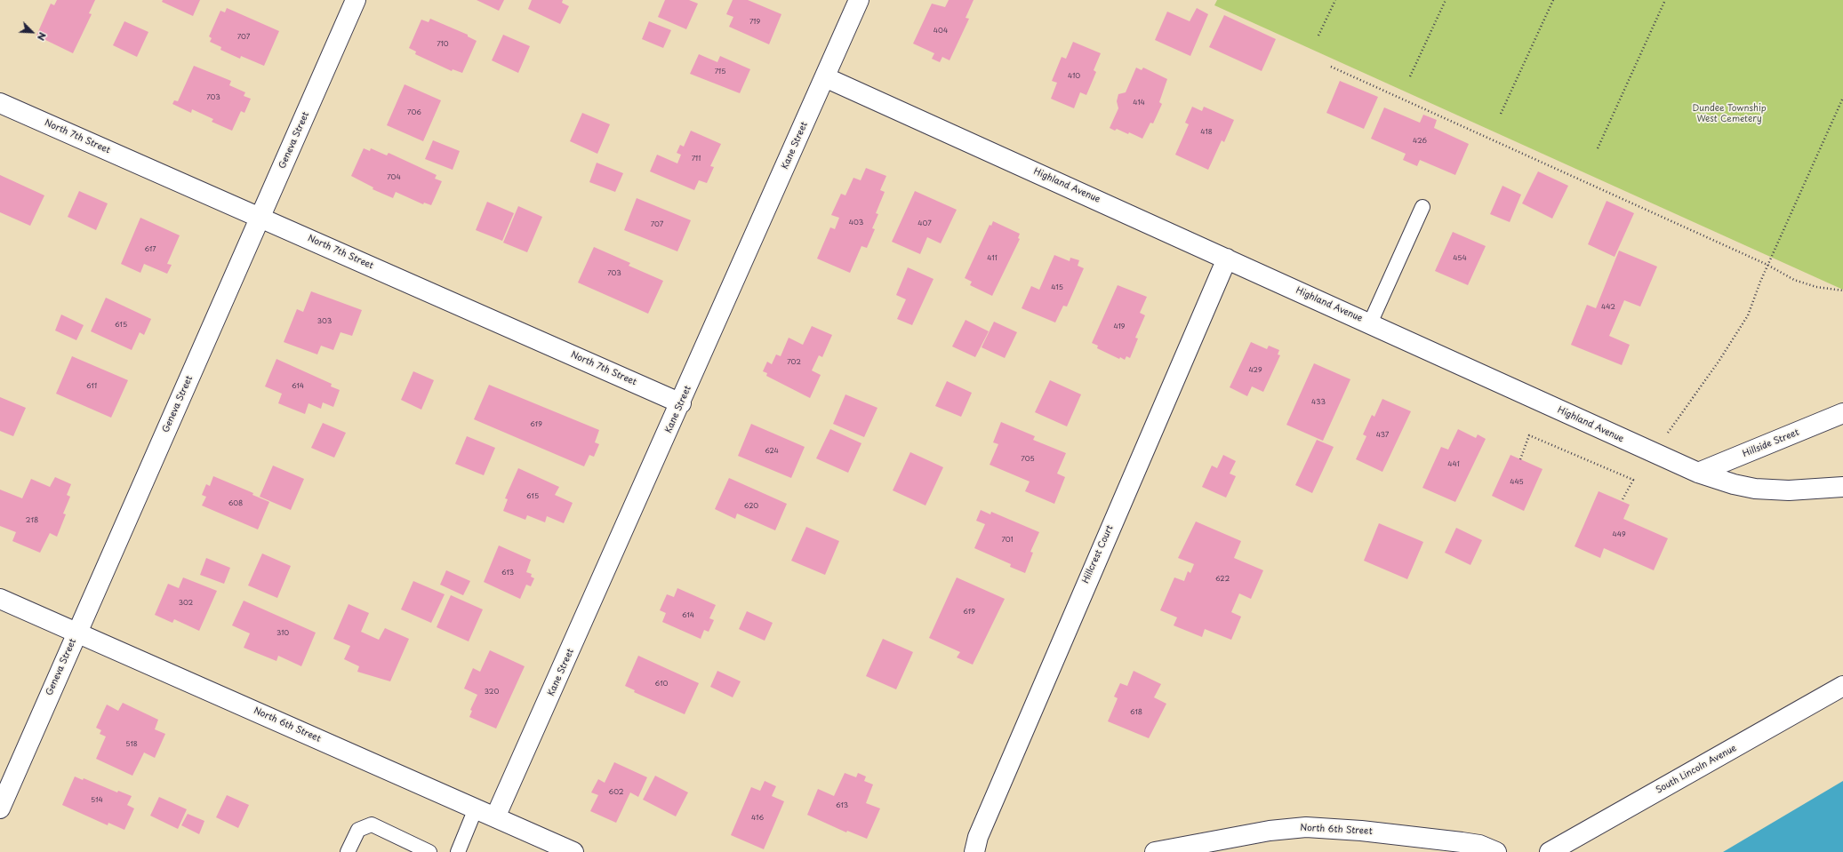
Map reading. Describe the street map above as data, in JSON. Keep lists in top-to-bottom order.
{
  "streets": {
    "street": [
      "North 7th Street",
      "Geneva Street",
      "Kane Street",
      "Highland Avenue",
      "Hillside Street",
      "Hillcrest Court",
      "North 6th Street",
      "South Lincoln Avenue"
    ]
  },
  "crossings": [
    ["North 7th Street", "Geneva Street"],
    ["North 7th Street", "Kane Street"],
    ["Geneva Street", "North 6th Street"],
    ["Kane Street", "Highland Avenue"],
    ["Kane Street", "North 6th Street"],
    ["Highland Avenue", "Hillside Street"],
    ["Highland Avenue", "Hillcrest Court"]
  ],
  "parks": ["Dundee Township West Cemetery"],
  "house_numbers": [
    "719",
    "404",
    "707",
    "710",
    "715",
    "410",
    "703",
    "414",
    "706",
    "418",
    "426",
    "711",
    "704",
    "403",
    "407",
    "707",
    "617",
    "411",
    "454",
    "703",
    "415",
    "442",
    "303",
    "615",
    "419",
    "702",
    "429",
    "611",
    "614",
    "433",
    "619",
    "437",
    "624",
    "705",
    "441",
    "445",
    "615",
    "608",
    "620",
    "218",
    "449",
    "701",
    "613",
    "622",
    "302",
    "619",
    "614",
    "310",
    "610",
    "320",
    "618",
    "518",
    "602",
    "514",
    "613",
    "416"
  ],
  "north": "bottom right"
}
